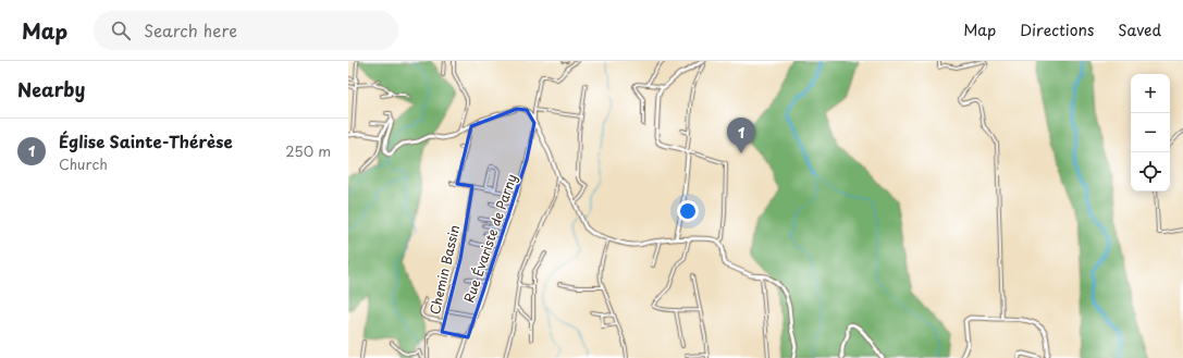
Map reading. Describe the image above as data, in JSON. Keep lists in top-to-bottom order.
{
  "streets": {
    "street": ["Rue Évariste de Parny", "Chemin Bassin"]
  },
  "page": {
    "header": "Map",
    "search": "Search here",
    "nav": ["Map", "Directions", "Saved"],
    "heading": "Nearby",
    "map_buttons": ["+", "−"],
    "list": [
      {
        "mark": "1",
        "name": "Église Sainte-Thérèse",
        "note": "Church",
        "value": "250 m"
      }
    ],
    "pins": "1"
  }
}
